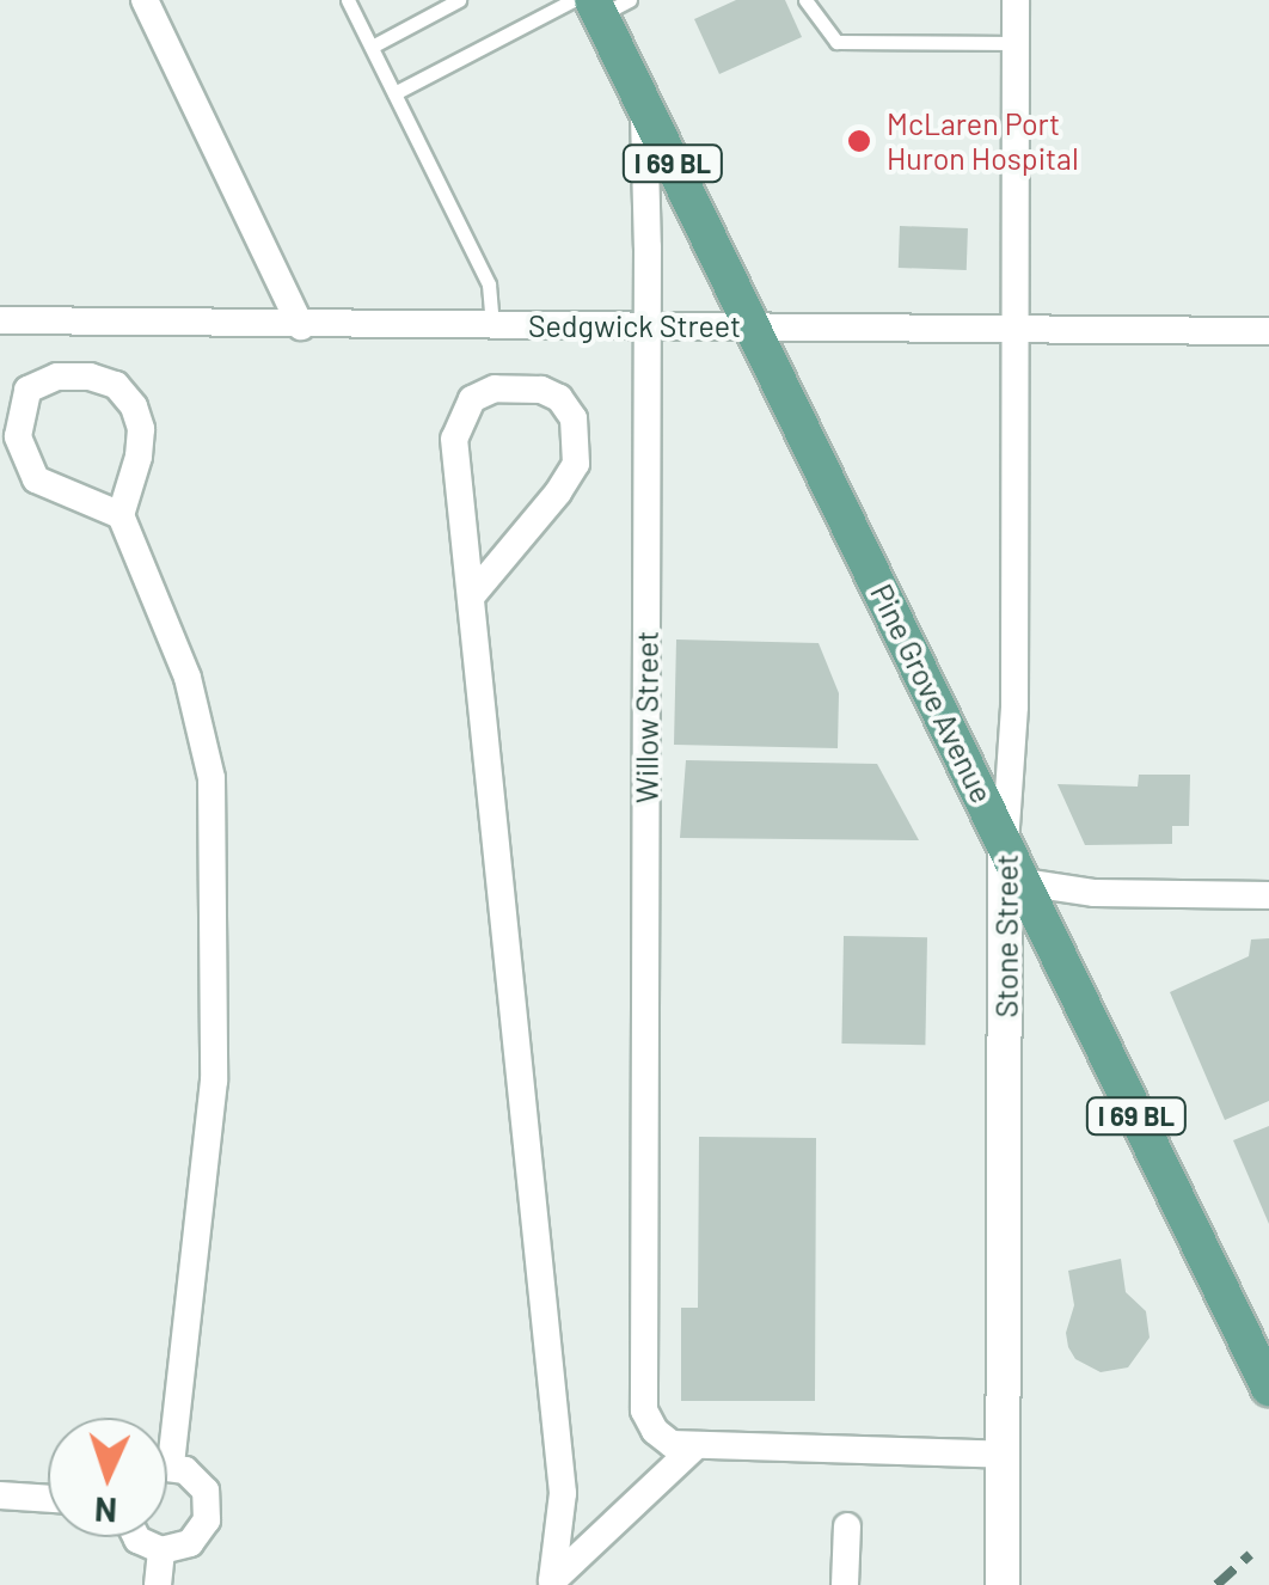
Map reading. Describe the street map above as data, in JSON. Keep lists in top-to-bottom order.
{
  "streets": {
    "main road": ["I 69 BL", "Pine Grove Avenue"],
    "street": ["Sedgwick Street", "Willow Street", "Stone Street"]
  },
  "crossings": [
    ["Sedgwick Street", "Pine Grove Avenue"],
    ["Sedgwick Street", "Willow Street"],
    ["Sedgwick Street", "Stone Street"],
    ["Pine Grove Avenue", "Willow Street"],
    ["Pine Grove Avenue", "Stone Street"]
  ],
  "places": ["McLaren Port Huron Hospital"],
  "north": "bottom"
}
